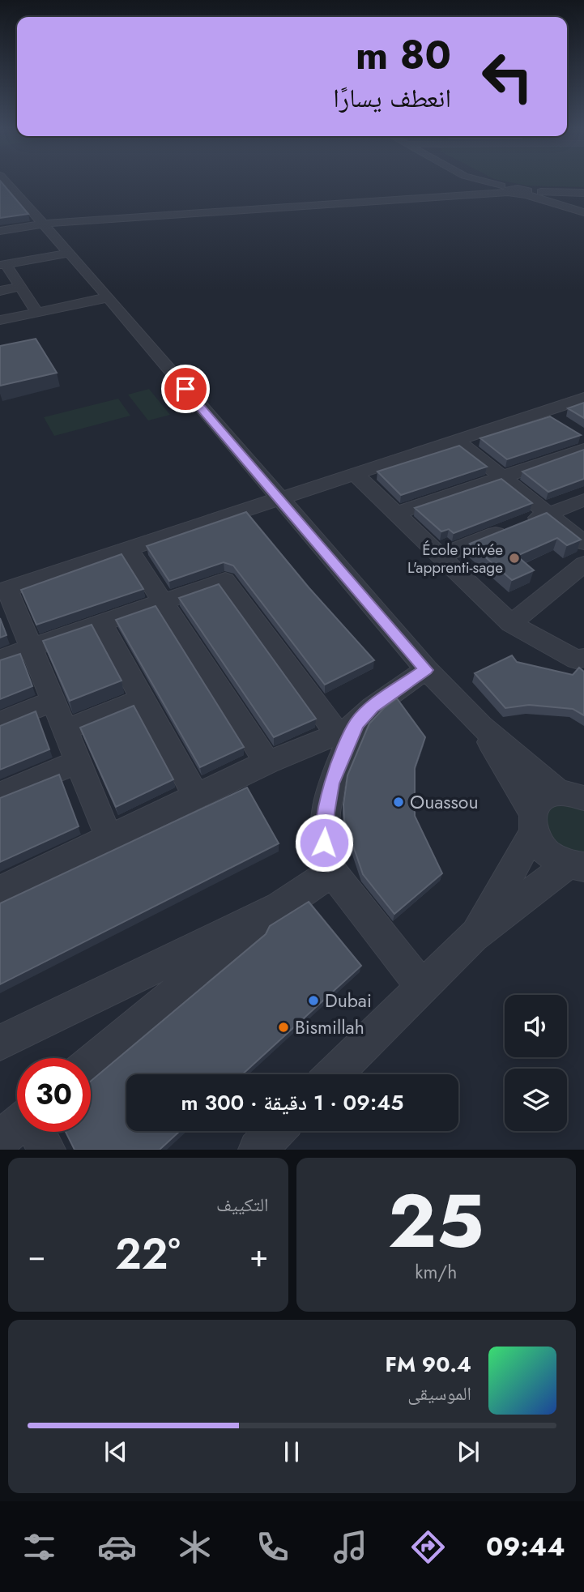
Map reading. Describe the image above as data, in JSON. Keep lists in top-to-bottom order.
{
  "places": [
    "École privée L'apprenti-sage",
    "Ouassou",
    "Dubai",
    "Bismillah"
  ],
  "page": {
    "turn": ["80 m", "انعطف يسارًا"],
    "limit": "30",
    "trip": "09:45 · 1 دقيقة · 300 m",
    "tile": [
      ["25", "km/h"],
      "التكييف"
    ],
    "heat": ["−", "22°", "+"],
    "song": ["90.4 FM", "الموسيقى"],
    "tabs": "09:44"
  }
}
